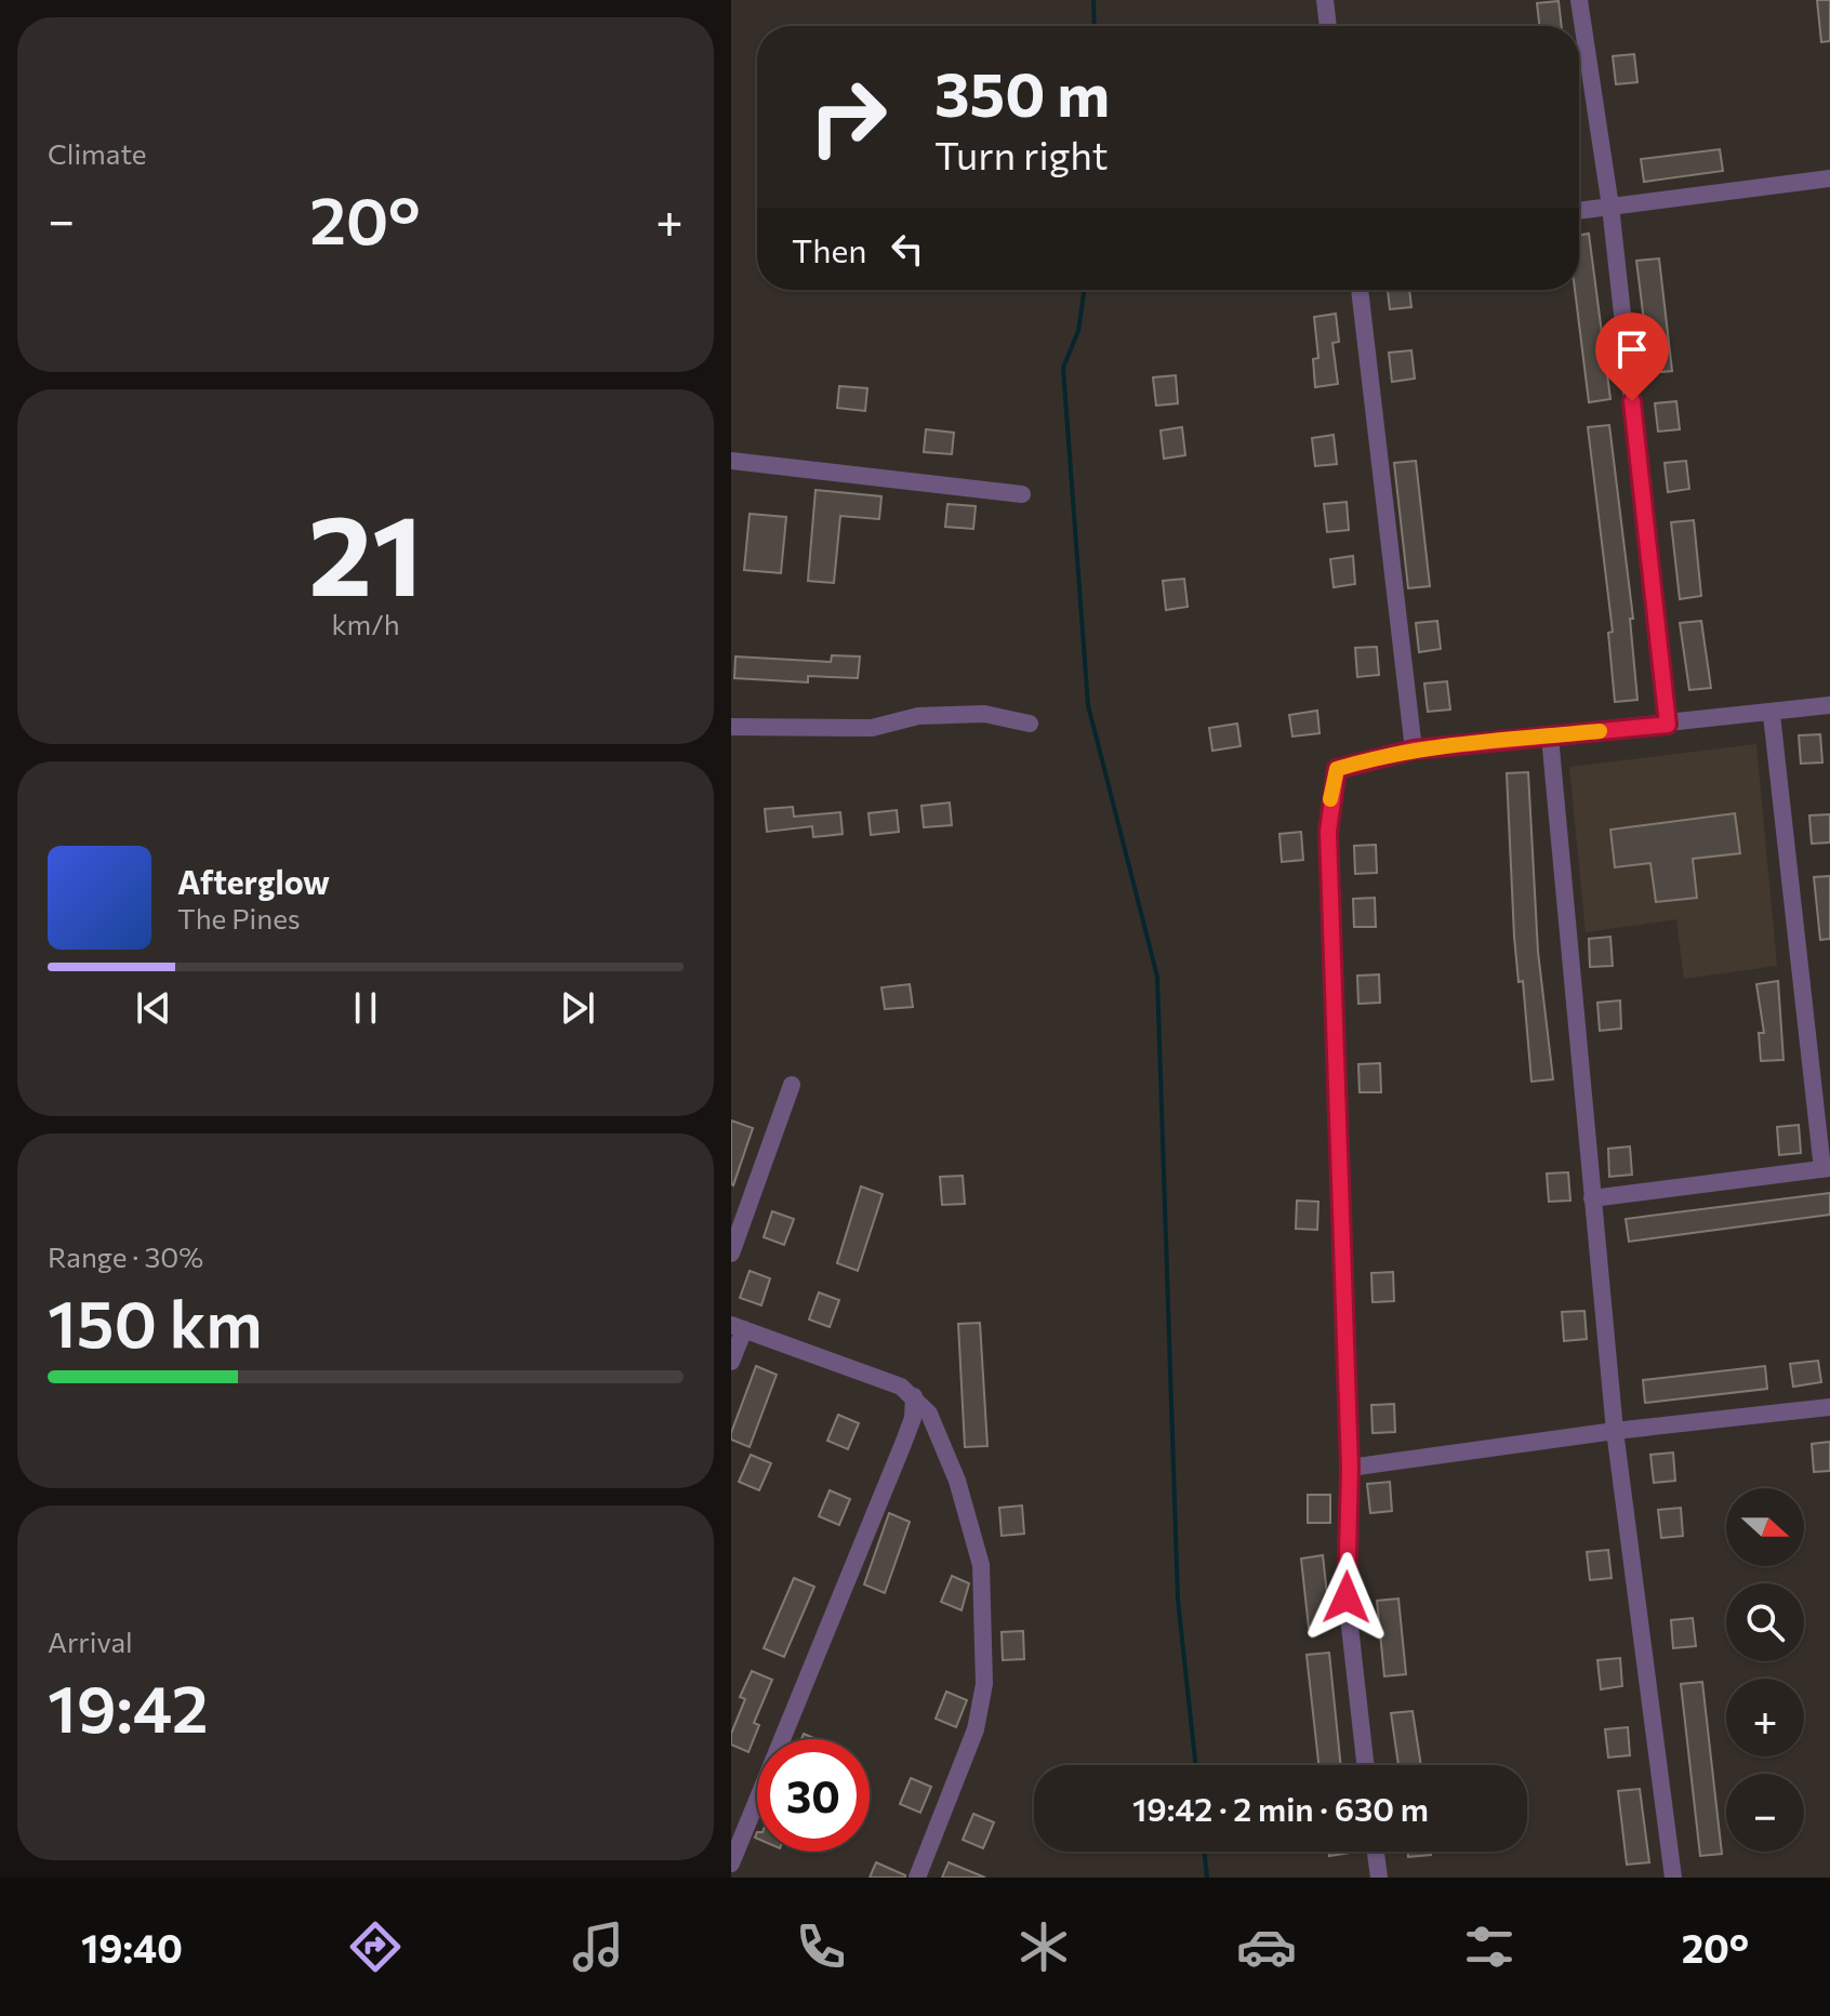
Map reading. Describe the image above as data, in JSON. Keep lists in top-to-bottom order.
{
  "north": "right",
  "page": {
    "tile": [
      "Climate",
      ["21", "km/h"],
      ["Range · 30%", "150 km"],
      ["Arrival", "19:42"]
    ],
    "turn": ["350 m", "Turn right"],
    "heat": ["−", "20°", "+"],
    "then": "Then",
    "song": ["Afterglow", "The Pines"],
    "map_buttons": ["+", "−"],
    "limit": "30",
    "trip": "19:42 · 2 min · 630 m",
    "tabs": ["19:40", "20°"]
  }
}
